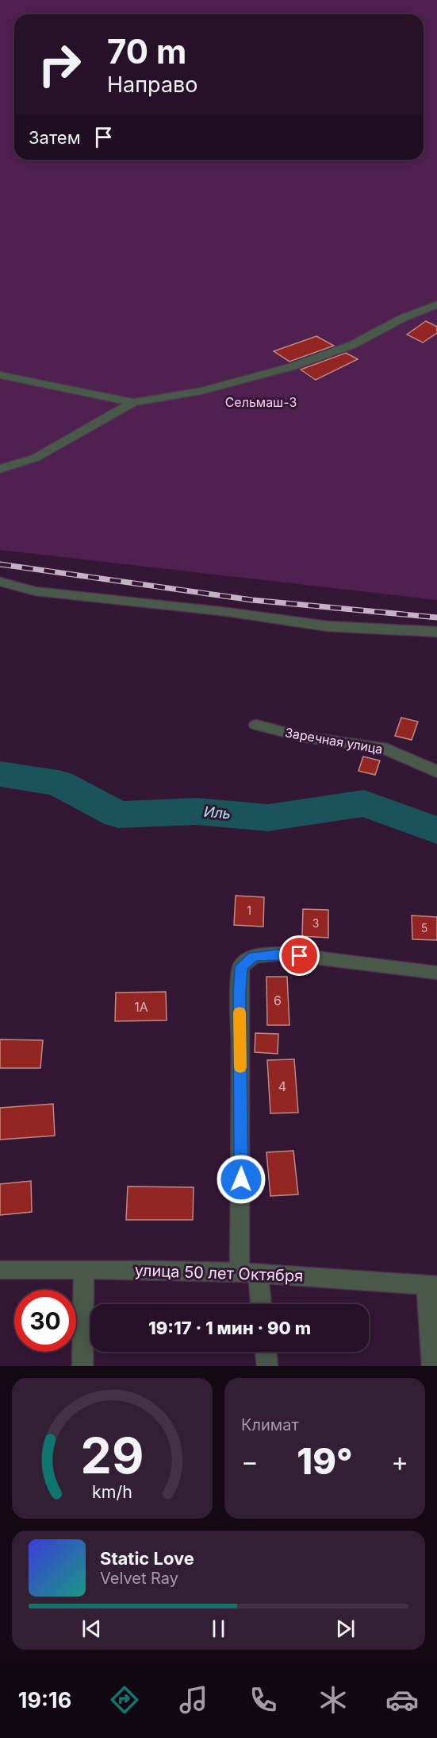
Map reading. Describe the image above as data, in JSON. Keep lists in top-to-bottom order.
{
  "streets": {
    "street": ["Заречная улица", "улица 50 лет Октября"]
  },
  "water": ["Иль"],
  "parks": ["Сельмаш-3"],
  "house_numbers": [
    "1",
    "3",
    "5",
    "6",
    "1А",
    "4"
  ],
  "page": {
    "turn": ["70 m", "Направо"],
    "then": "Затем",
    "limit": "30",
    "trip": "19:17 · 1 мин · 90 m",
    "tile": "Климат",
    "heat": ["−", "19°", "+"],
    "song": ["Static Love", "Velvet Ray"],
    "tabs": "19:16",
    "gauge": ["29", "km/h"]
  }
}
